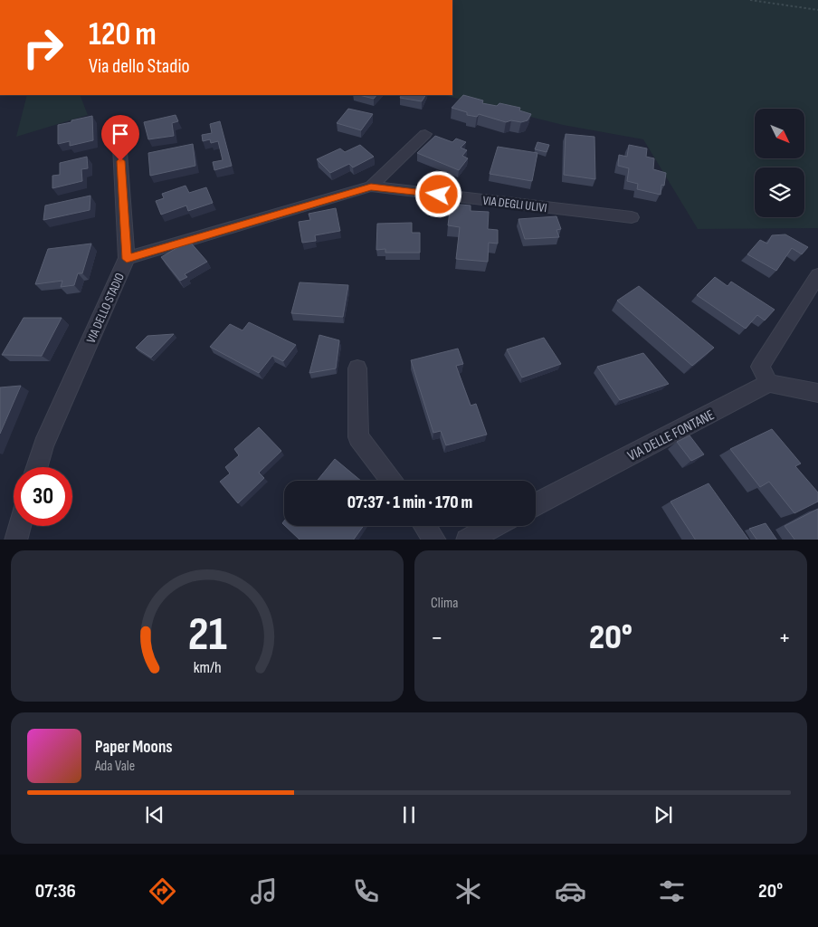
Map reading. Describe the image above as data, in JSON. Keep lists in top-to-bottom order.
{
  "streets": {
    "street": ["VIA DEGLI ULIVI", "VIA DELLO STADIO", "VIA DELLE FONTANE"]
  },
  "crossings": [
    ["VIA DEGLI ULIVI", "VIA DELLO STADIO"]
  ],
  "north": "bottom right",
  "page": {
    "turn": ["120 m", "Via dello Stadio"],
    "limit": "30",
    "trip": "07:37 · 1 min · 170 m",
    "tile": "Clima",
    "heat": ["−", "20°", "+"],
    "song": ["Paper Moons", "Ada Vale"],
    "tabs": ["07:36", "20°"],
    "gauge": ["21", "km/h"]
  }
}
